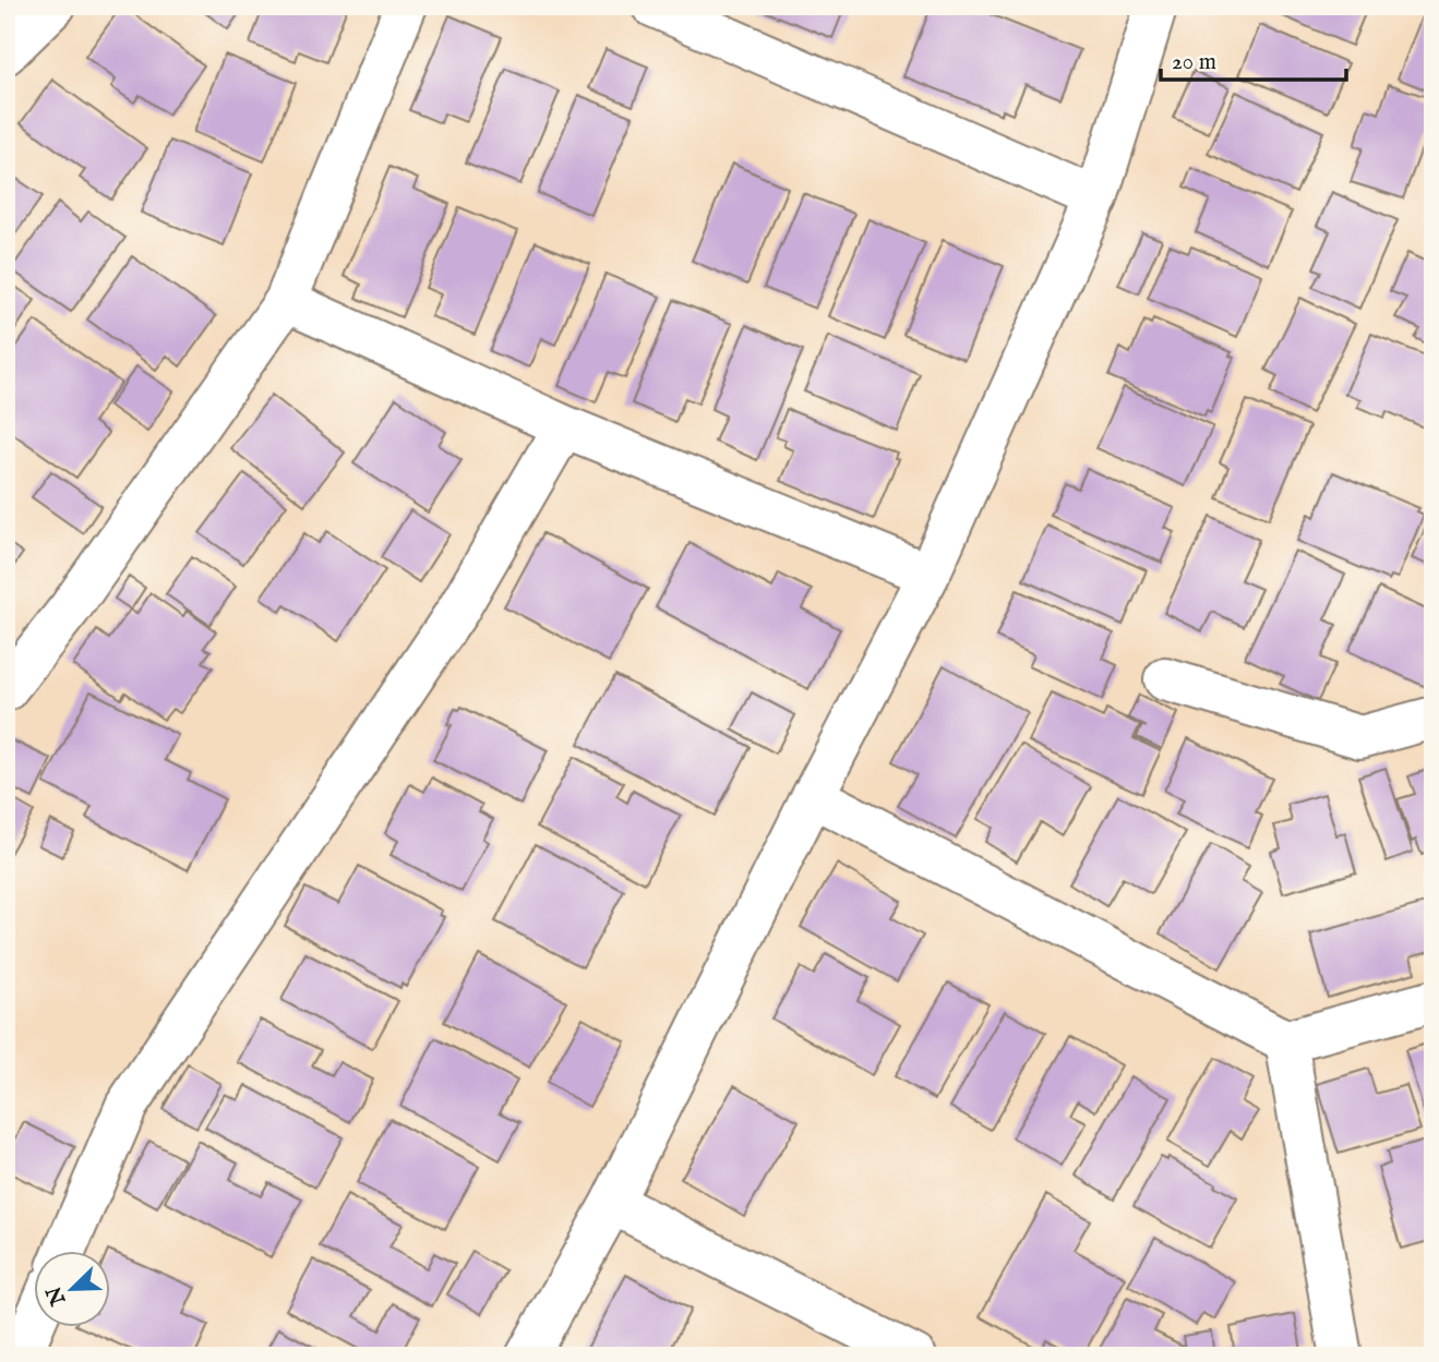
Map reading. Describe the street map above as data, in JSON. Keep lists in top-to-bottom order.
{
  "scale_bar": "20 m",
  "north": "bottom left"
}
